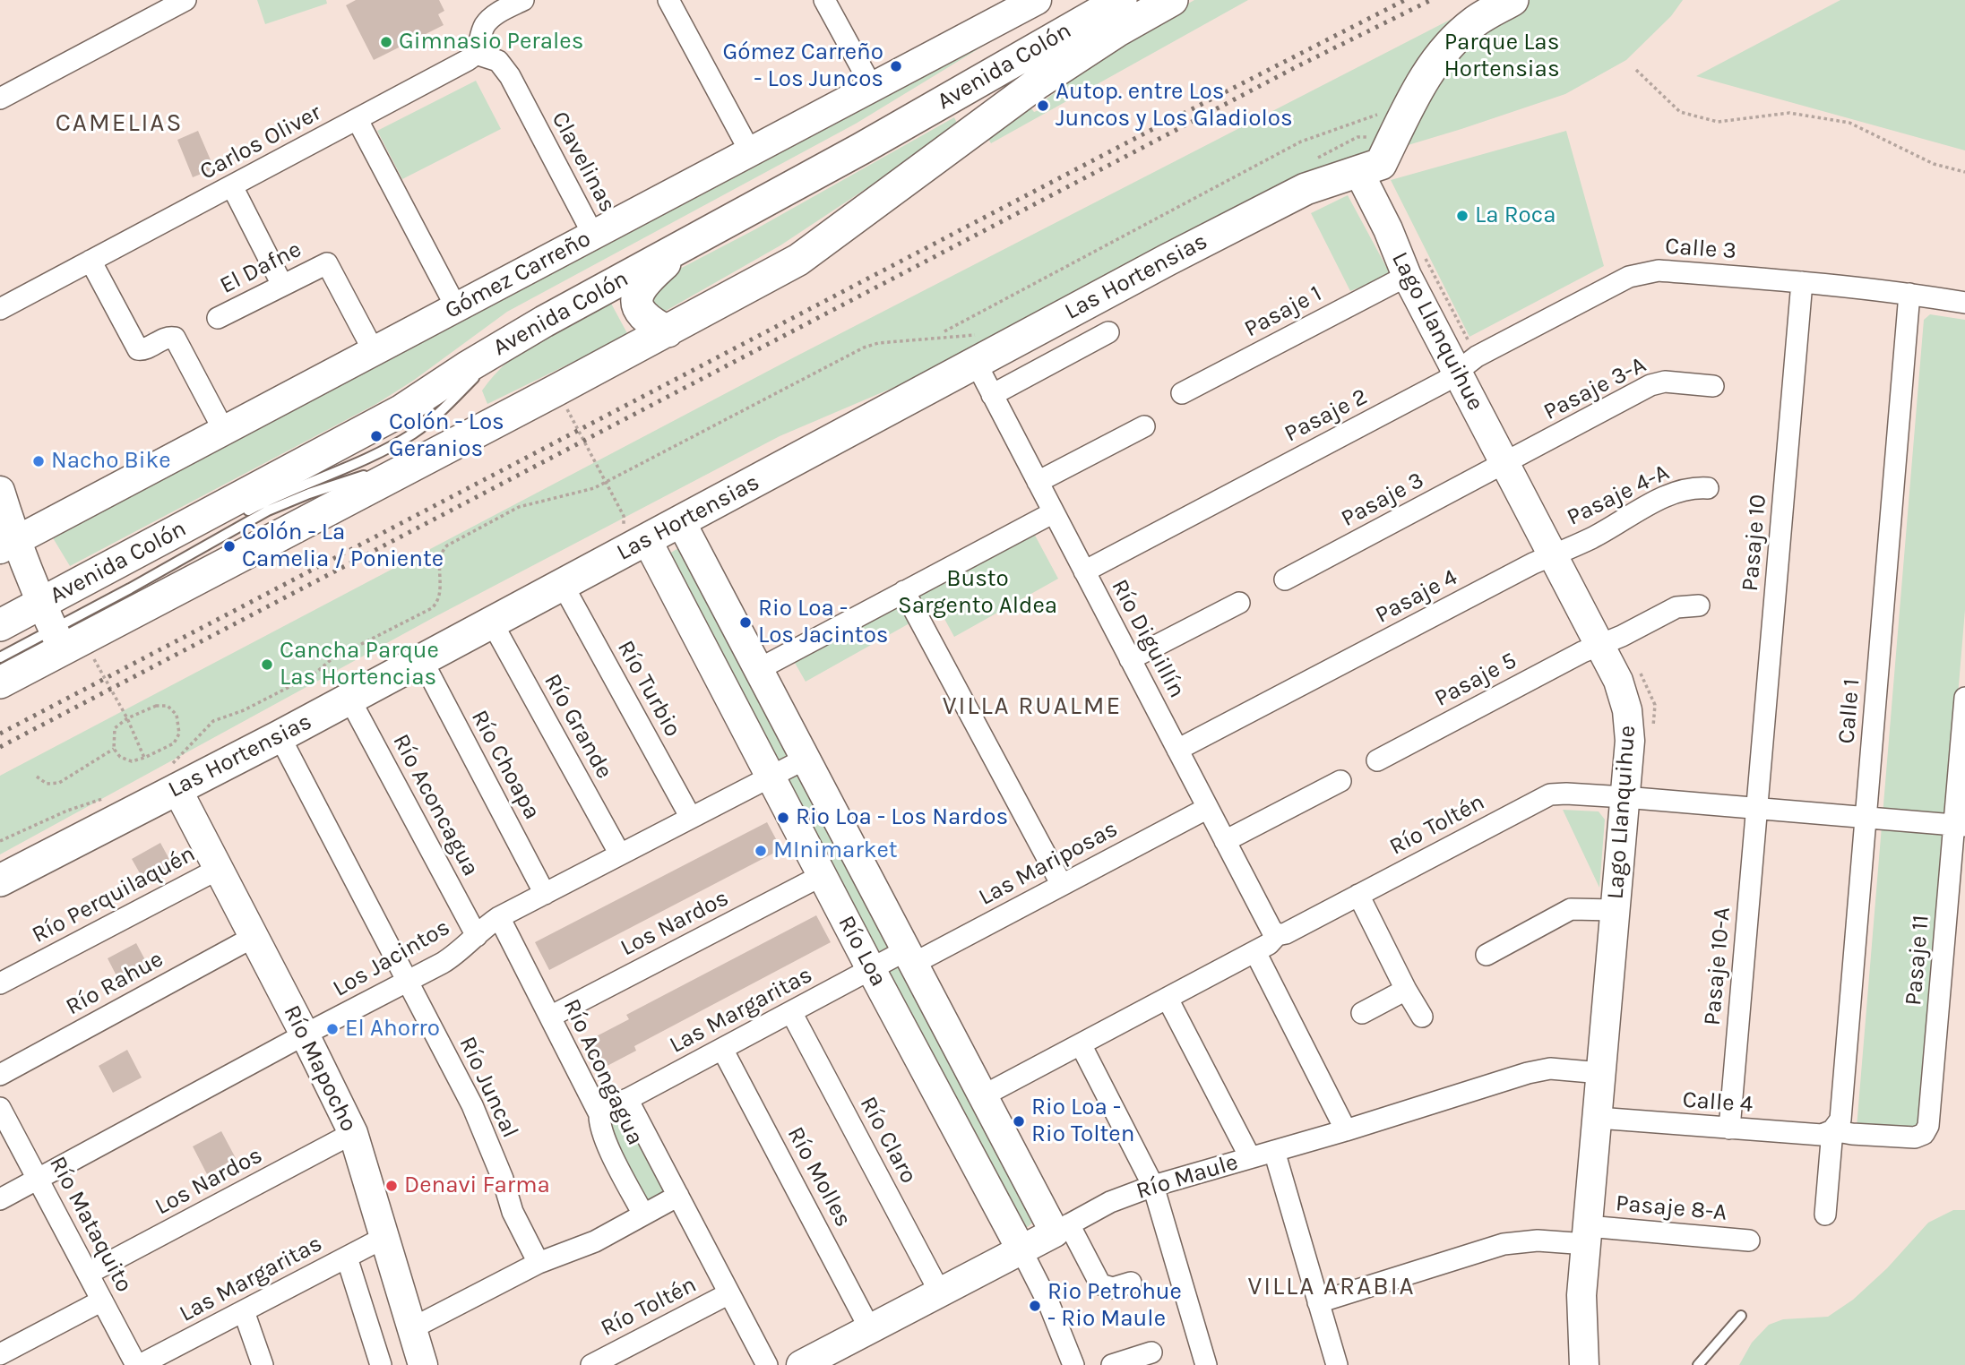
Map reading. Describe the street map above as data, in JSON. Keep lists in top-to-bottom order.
{
  "streets": {
    "main road": ["Avenida Colón", "Las Hortensias"],
    "street": [
      "Carlos Oliver",
      "Clavelinas",
      "Calle 3",
      "El Dafne",
      "Gómez Carreño",
      "Pasaje 1",
      "Lago Llanquihue",
      "Pasaje 3-A",
      "Pasaje 2",
      "Pasaje 4-A",
      "Pasaje 3",
      "Pasaje 10",
      "Pasaje 4",
      "Río Diguillín",
      "Pasaje 5",
      "Río Turbio",
      "Calle 1",
      "Río Grande",
      "Río Choapa",
      "Río Aconcagua",
      "Río Toltén",
      "Las Mariposas",
      "Río Perquilaquén",
      "Los Nardos",
      "Río Loa",
      "Los Jacintos",
      "Pasaje 11",
      "Pasaje 10-A",
      "Río Rahue",
      "Las Margaritas",
      "Río Mapocho",
      "Río Acongagua",
      "Río Juncal",
      "Calle 4",
      "Río Claro",
      "Río Molles",
      "Río Maule",
      "Pasaje 8-A",
      "Río Mataquito"
    ]
  },
  "crossings": [
    ["Carlos Oliver", "Clavelinas"],
    ["Clavelinas", "Gómez Carreño"],
    ["Calle 3", "Lago Llanquihue"],
    ["Calle 3", "Pasaje 2"],
    ["Calle 3", "Pasaje 10"],
    ["Calle 3", "Calle 1"],
    ["El Dafne", "Gómez Carreño"],
    ["Las Hortensias", "Lago Llanquihue"],
    ["Las Hortensias", "Río Diguillín"],
    ["Las Hortensias", "Río Turbio"],
    ["Las Hortensias", "Río Grande"],
    ["Las Hortensias", "Río Choapa"],
    ["Las Hortensias", "Río Aconcagua"],
    ["Las Hortensias", "Río Loa"],
    ["Las Hortensias", "Río Mapocho"],
    ["Las Hortensias", "Río Juncal"],
    ["Pasaje 1", "Lago Llanquihue"],
    ["Lago Llanquihue", "Pasaje 3-A"],
    ["Lago Llanquihue", "Pasaje 2"],
    ["Lago Llanquihue", "Pasaje 4-A"],
    ["Lago Llanquihue", "Pasaje 3"],
    ["Lago Llanquihue", "Pasaje 4"],
    ["Lago Llanquihue", "Pasaje 5"],
    ["Lago Llanquihue", "Río Toltén"],
    ["Lago Llanquihue", "Calle 4"],
    ["Lago Llanquihue", "Río Maule"],
    ["Lago Llanquihue", "Pasaje 8-A"],
    ["Pasaje 3-A", "Pasaje 3"],
    ["Pasaje 2", "Río Diguillín"],
    ["Pasaje 4-A", "Pasaje 4"],
    ["Pasaje 10", "Río Toltén"],
    ["Pasaje 10", "Pasaje 10-A"],
    ["Pasaje 4", "Río Diguillín"],
    ["Río Diguillín", "Río Toltén"],
    ["Río Diguillín", "Las Mariposas"],
    ["Río Turbio", "Los Jacintos"],
    ["Calle 1", "Río Toltén"],
    ["Calle 1", "Pasaje 11"],
    ["Calle 1", "Calle 4"],
    ["Río Grande", "Los Jacintos"],
    ["Río Choapa", "Los Jacintos"],
    ["Río Aconcagua", "Los Jacintos"],
    ["Río Toltén", "Río Loa"],
    ["Río Toltén", "Pasaje 11"],
    ["Río Toltén", "Pasaje 10-A"],
    ["Río Toltén", "Río Acongagua"],
    ["Las Mariposas", "Río Loa"],
    ["Las Mariposas", "Las Margaritas"],
    ["Río Perquilaquén", "Río Mapocho"],
    ["Los Nardos", "Río Loa"],
    ["Los Nardos", "Río Mapocho"],
    ["Los Nardos", "Río Acongagua"],
    ["Los Nardos", "Río Mataquito"],
    ["Río Loa", "Los Jacintos"],
    ["Río Loa", "Las Margaritas"],
    ["Río Loa", "Río Maule"],
    ["Los Jacintos", "Río Mapocho"],
    ["Los Jacintos", "Río Acongagua"],
    ["Los Jacintos", "Río Juncal"],
    ["Los Jacintos", "Río Mataquito"],
    ["Pasaje 11", "Calle 4"],
    ["Pasaje 10-A", "Calle 4"],
    ["Río Rahue", "Río Mapocho"],
    ["Las Margaritas", "Río Mapocho"],
    ["Las Margaritas", "Río Acongagua"],
    ["Las Margaritas", "Río Claro"],
    ["Las Margaritas", "Río Molles"],
    ["Las Margaritas", "Río Mataquito"],
    ["Río Claro", "Río Maule"],
    ["Río Molles", "Río Maule"]
  ],
  "districts": ["CAMELIAS", "VILLA RUALME", "VILLA ARABIA"],
  "parks": ["Parque Las Hortensias", "Busto Sargento Aldea"],
  "places": [
    "Gimnasio Perales",
    "Gómez Carreño - Los Juncos",
    "Autop. entre Los Juncos y Los Gladiolos",
    "La Roca",
    "Colón - Los Geranios",
    "Nacho Bike",
    "Colón - La Camelia / Poniente",
    "Rio Loa - Los Jacintos",
    "Cancha Parque Las Hortencias",
    "Rio Loa - Los Nardos",
    "MInimarket",
    "El Ahorro",
    "Rio Loa - Rio Tolten",
    "Denavi Farma",
    "Rio Petrohue - Rio Maule"
  ]
}
